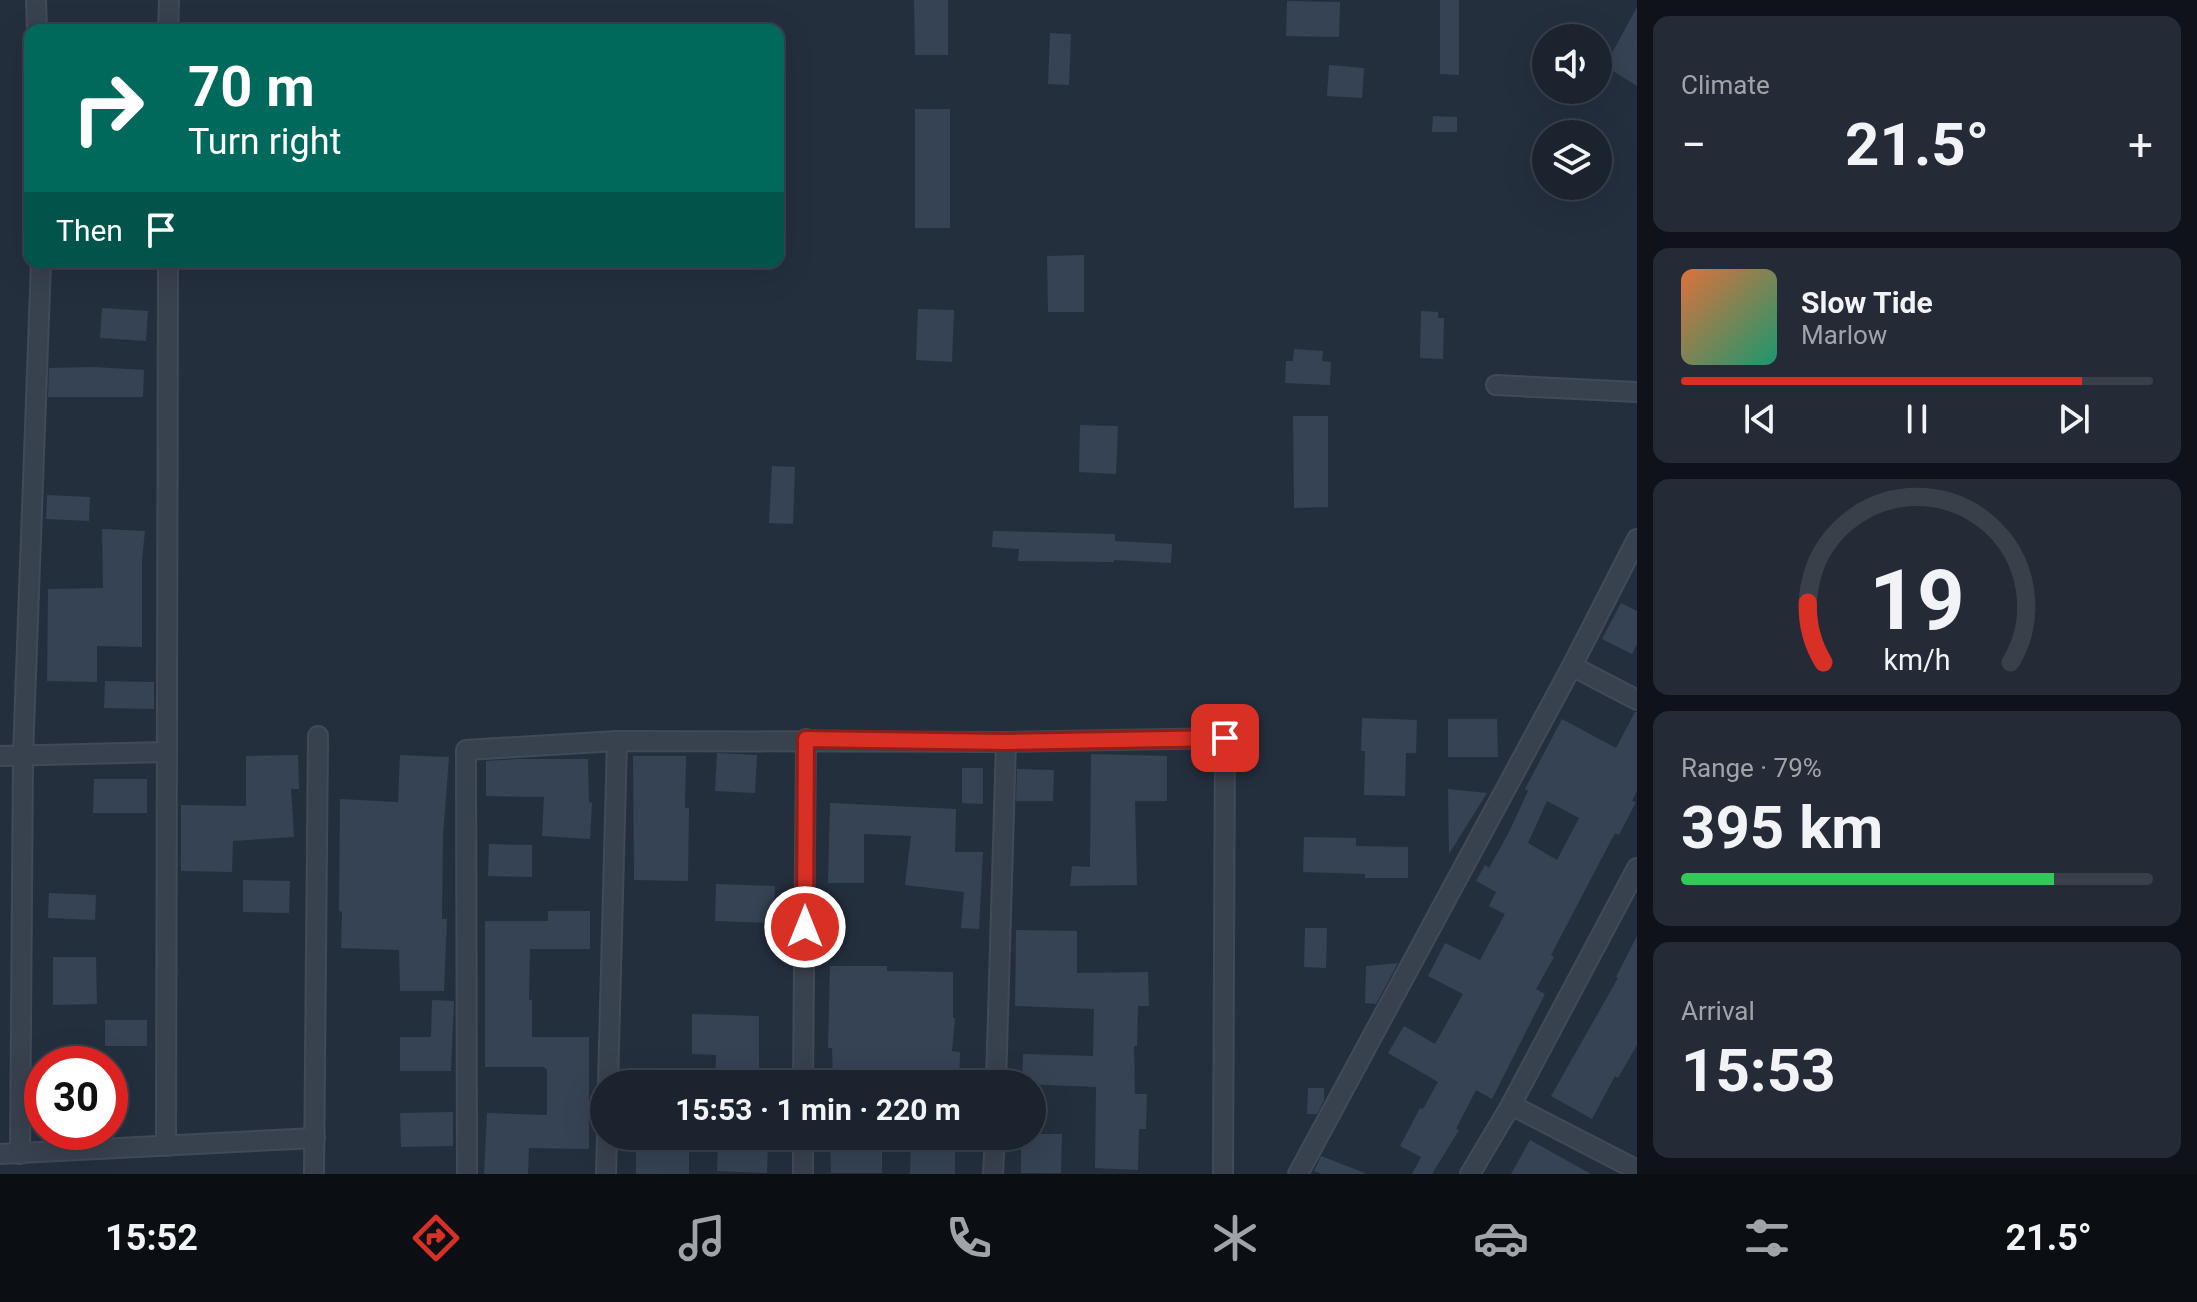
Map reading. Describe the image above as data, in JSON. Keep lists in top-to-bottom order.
{
  "page": {
    "tile": [
      "Climate",
      ["Range · 79%", "395 km"],
      ["Arrival", "15:53"]
    ],
    "turn": ["70 m", "Turn right"],
    "heat": ["−", "21.5°", "+"],
    "then": "Then",
    "song": ["Slow Tide", "Marlow"],
    "limit": "30",
    "trip": "15:53 · 1 min · 220 m",
    "tabs": ["15:52", "21.5°"],
    "gauge": ["19", "km/h"]
  }
}
